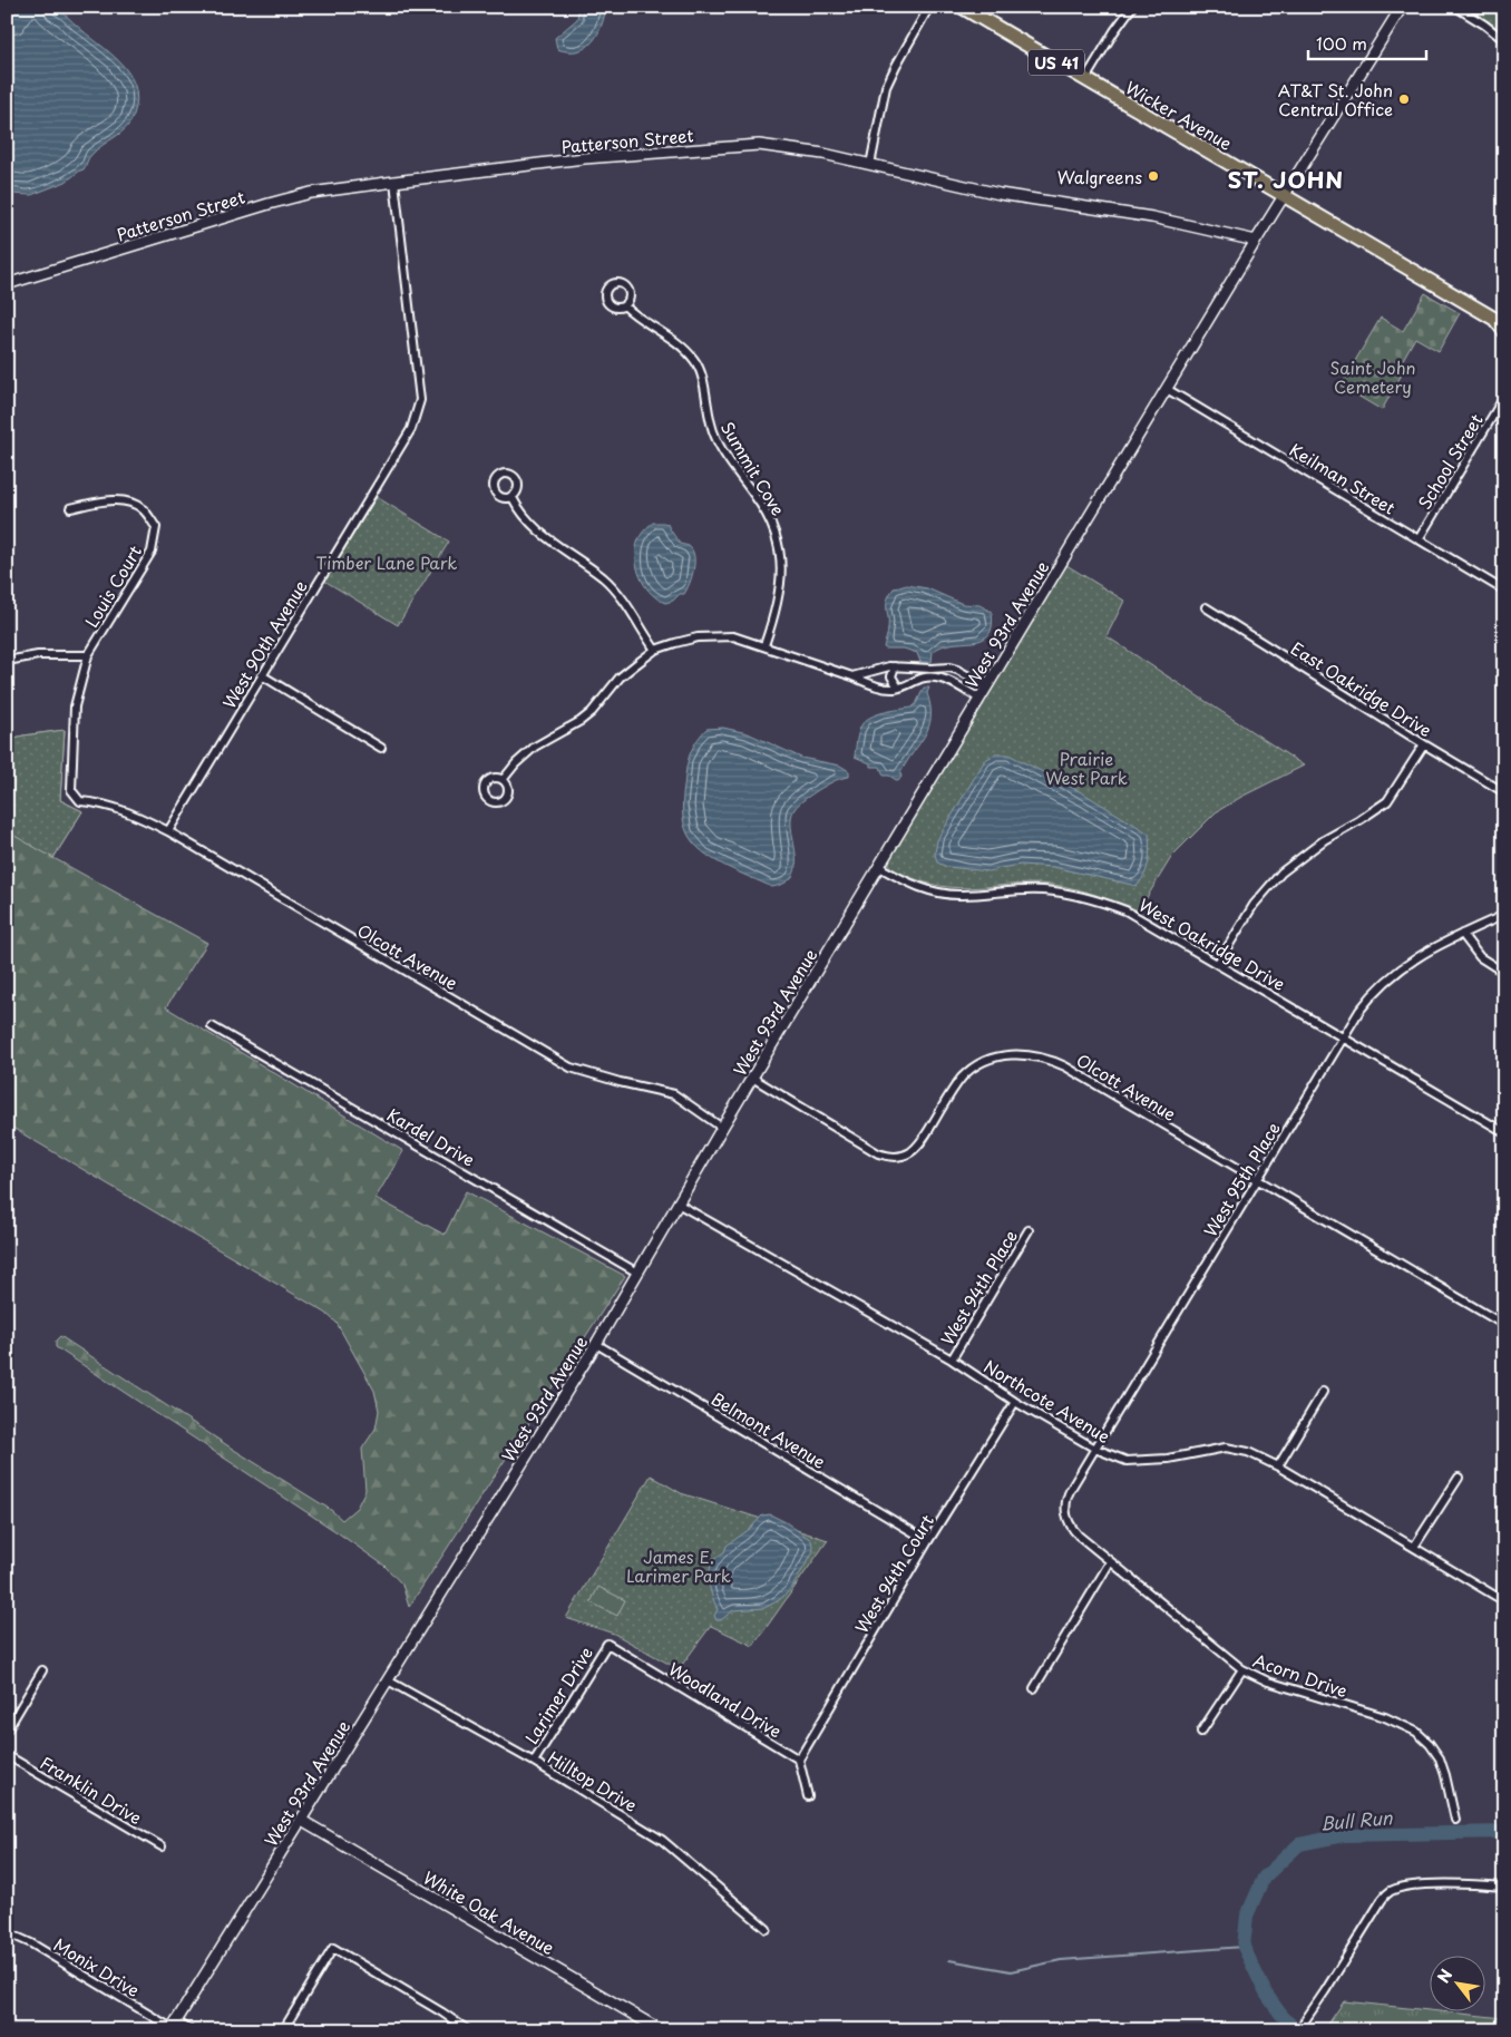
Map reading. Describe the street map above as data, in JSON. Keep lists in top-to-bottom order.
{
  "streets": {
    "highway": ["US 41", "Wicker Avenue"],
    "street": [
      "Patterson Street",
      "School Street",
      "Summit Cove",
      "Keilman Street",
      "Louis Court",
      "West 93rd Avenue",
      "West 90th Avenue",
      "East Oakridge Drive",
      "West Oakridge Drive",
      "Olcott Avenue",
      "Kardel Drive",
      "West 95th Place",
      "West 94th Place",
      "Northcote Avenue",
      "Belmont Avenue",
      "West 94th Court",
      "Acorn Drive",
      "Larimer Drive",
      "Woodland Drive",
      "Hilltop Drive",
      "Franklin Drive",
      "White Oak Avenue",
      "Monix Drive"
    ]
  },
  "crossings": [
    ["Wicker Avenue", "West 93rd Avenue"],
    ["Patterson Street", "West 93rd Avenue"],
    ["Patterson Street", "West 90th Avenue"],
    ["School Street", "Keilman Street"],
    ["Keilman Street", "West 93rd Avenue"],
    ["Louis Court", "Olcott Avenue"],
    ["West 93rd Avenue", "West Oakridge Drive"],
    ["West 93rd Avenue", "Olcott Avenue"],
    ["West 93rd Avenue", "Kardel Drive"],
    ["West 93rd Avenue", "Northcote Avenue"],
    ["West 93rd Avenue", "Belmont Avenue"],
    ["West 93rd Avenue", "Hilltop Drive"],
    ["West 93rd Avenue", "White Oak Avenue"],
    ["West 93rd Avenue", "Monix Drive"],
    ["West 90th Avenue", "Olcott Avenue"],
    ["West Oakridge Drive", "West 95th Place"],
    ["Olcott Avenue", "West 95th Place"],
    ["West 95th Place", "Northcote Avenue"],
    ["West 95th Place", "Acorn Drive"],
    ["West 94th Place", "Northcote Avenue"],
    ["Northcote Avenue", "West 94th Court"],
    ["Belmont Avenue", "West 94th Court"],
    ["West 94th Court", "Woodland Drive"],
    ["Larimer Drive", "Woodland Drive"],
    ["Larimer Drive", "Hilltop Drive"]
  ],
  "districts": ["ST. JOHN"],
  "water": ["Bull Run"],
  "parks": [
    "Saint John Cemetery",
    "Timber Lane Park",
    "Prairie West Park",
    "James E. Larimer Park"
  ],
  "places": ["AT&T St. John Central Office", "Walgreens"],
  "scale_bar": "100 m",
  "north": "top left"
}
